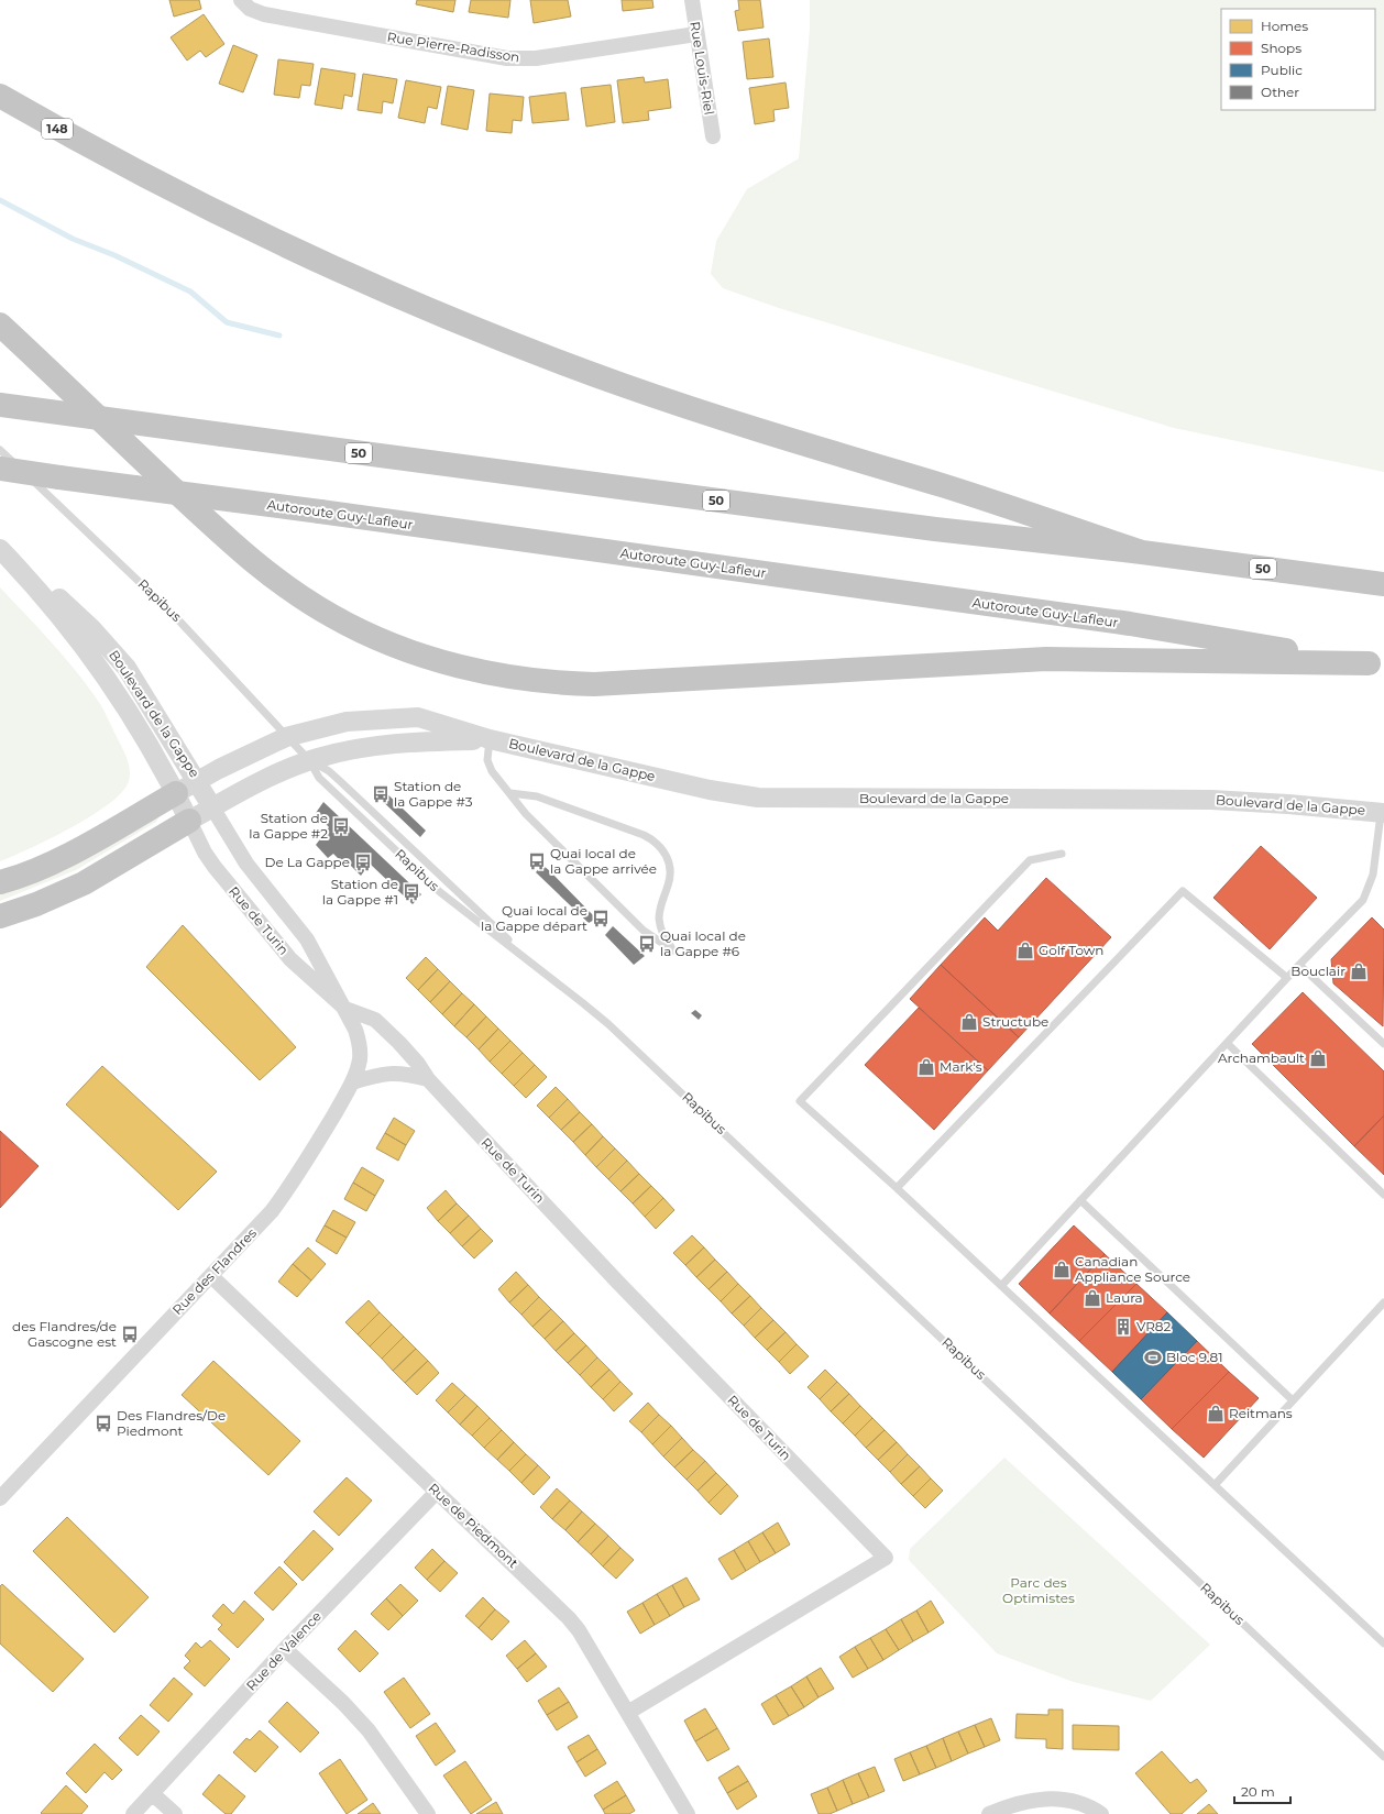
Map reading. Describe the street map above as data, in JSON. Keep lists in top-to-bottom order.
{
  "streets": {
    "highway": ["148", "50", "Autoroute Guy-Lafleur"],
    "street": [
      "Rue Pierre-Radisson",
      "Rue Louis-Riel",
      "Boulevard de la Gappe",
      "Rue de Turin",
      "Rue des Flandres",
      "Rue de Piedmont",
      "Rue de Valence"
    ],
    "lane": ["Rapibus"]
  },
  "crossings": [
    ["Rue Pierre-Radisson", "Rue Louis-Riel"],
    ["148", "50"],
    ["Rapibus", "Boulevard de la Gappe"],
    ["Boulevard de la Gappe", "Rue de Turin"],
    ["Rue de Turin", "Rue des Flandres"],
    ["Rue de Turin", "Rue de Piedmont"],
    ["Rue des Flandres", "Rue de Piedmont"],
    ["Rue de Piedmont", "Rue de Valence"]
  ],
  "parks": ["Parc des Optimistes"],
  "places": {
    "bus stop": [
      "Station de la Gappe #3",
      "Station de la Gappe #2",
      "Quai local de la Gappe arrivée",
      "De La Gappe",
      "Station de la Gappe #1",
      "Quai local de la Gappe départ",
      "Quai local de la Gappe #6",
      "des Flandres/de Gascogne est",
      "Des Flandres/De Piedmont"
    ],
    "shop": [
      "Golf Town",
      "Bouclair",
      "Structube",
      "Archambault",
      "Mark's",
      "Canadian Appliance Source",
      "Laura",
      "Reitmans"
    ],
    "building": ["VR82"],
    "sports": ["Bloc 9.81"]
  },
  "legend": [
    "Homes",
    "Shops",
    "Public",
    "Other"
  ],
  "scale_bar": "20 m"
}
